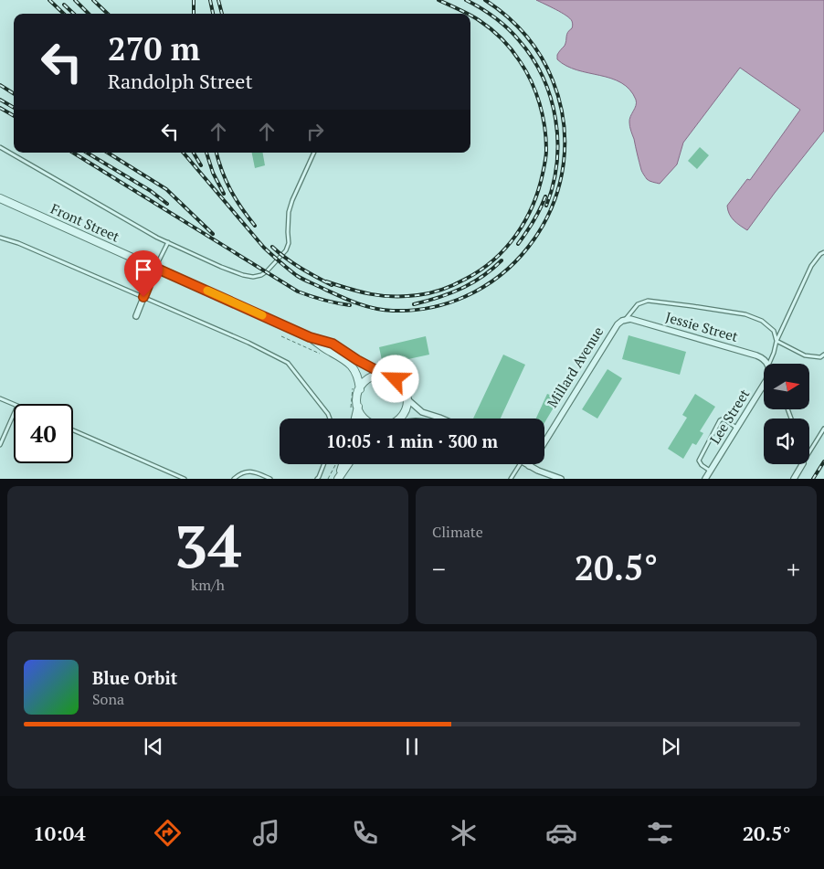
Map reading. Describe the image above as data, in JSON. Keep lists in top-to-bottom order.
{
  "streets": {
    "street": [
      "Front Street",
      "Jessie Street",
      "Millard Avenue",
      "Lee Street"
    ]
  },
  "crossings": [
    ["Jessie Street", "Millard Avenue"]
  ],
  "north": "right",
  "page": {
    "turn": ["270 m", "Randolph Street"],
    "limit": "40",
    "trip": "10:05 · 1 min · 300 m",
    "tile": [
      ["34", "km/h"],
      "Climate"
    ],
    "heat": ["−", "20.5°", "+"],
    "song": ["Blue Orbit", "Sona"],
    "tabs": ["10:04", "20.5°"]
  }
}
